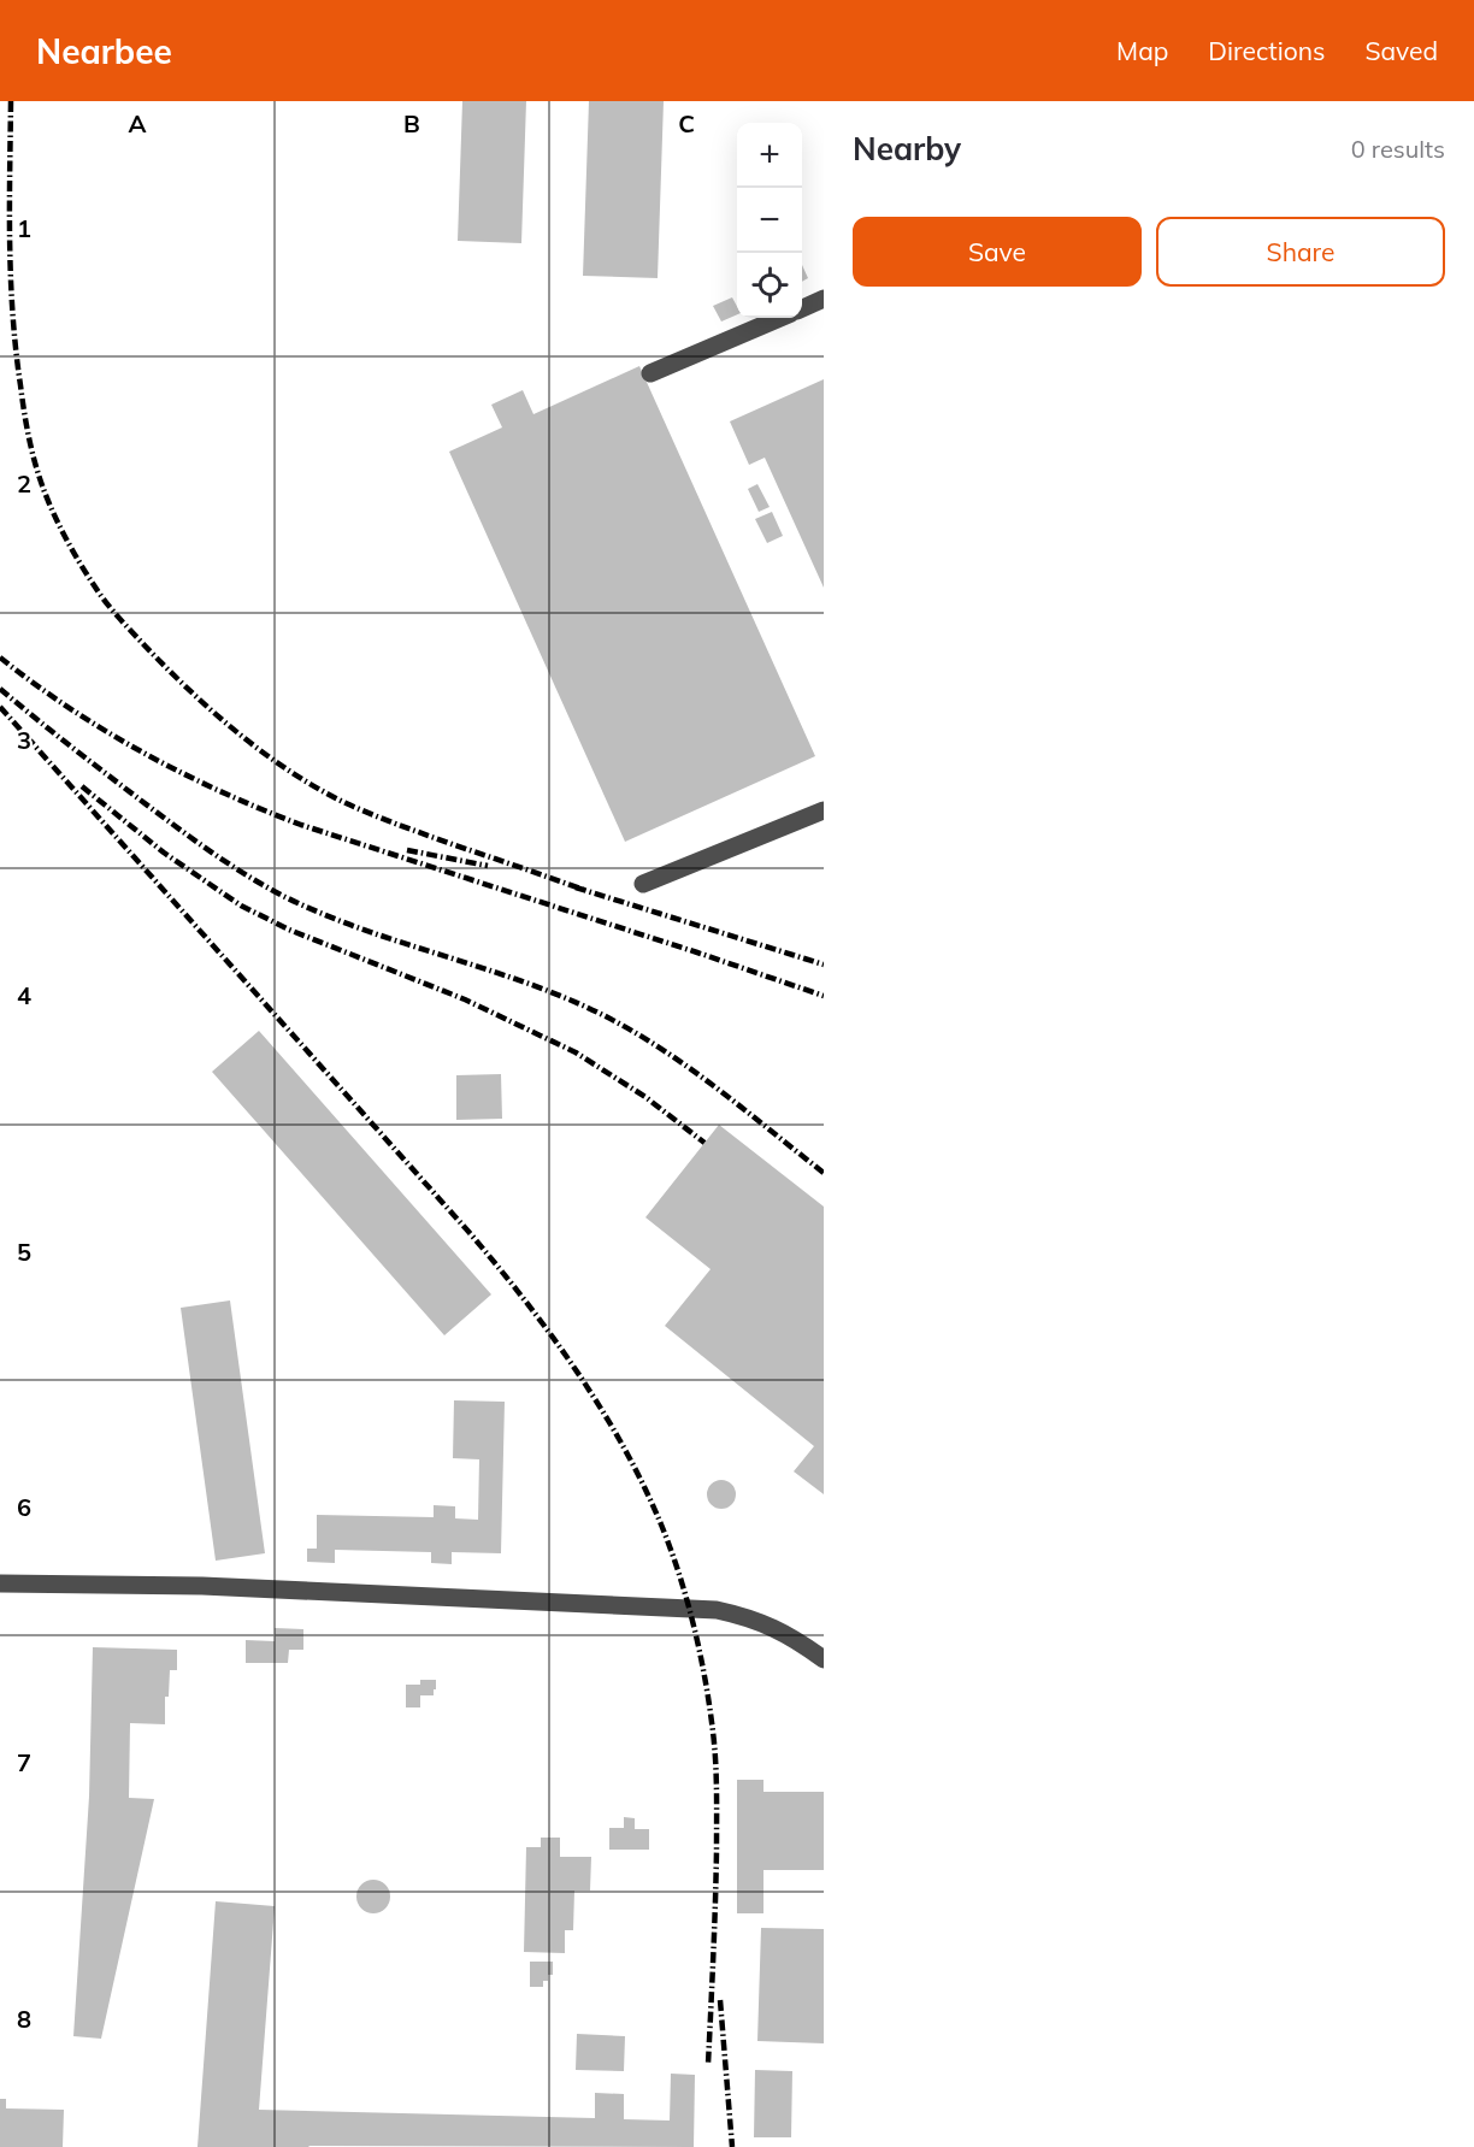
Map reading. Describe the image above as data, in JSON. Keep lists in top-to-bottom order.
{
  "page": {
    "header": "Nearbee",
    "nav": ["Map", "Directions", "Saved"],
    "heading": ["Nearby", "0 results"],
    "map_buttons": ["+", "−"],
    "buttons": ["Save", "Share"]
  },
  "grid": {
    "columns": ["A", "B", "C"],
    "rows": [
      "1",
      "2",
      "3",
      "4",
      "5",
      "6",
      "7",
      "8"
    ]
  }
}
